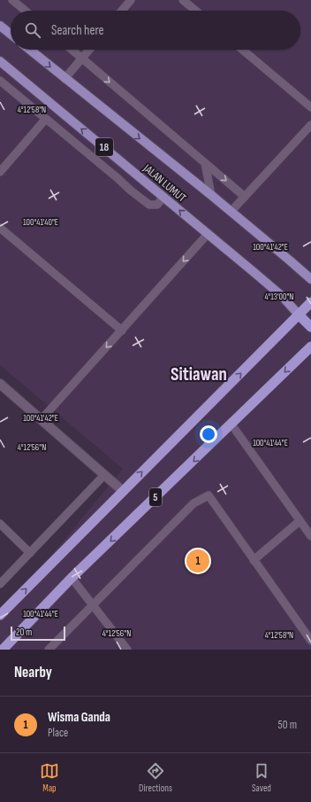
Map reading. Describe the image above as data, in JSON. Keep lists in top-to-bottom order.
{
  "streets": {
    "highway": ["JALAN LUMUT", "5"],
    "main road": ["18"]
  },
  "crossings": [
    ["JALAN LUMUT", "5"]
  ],
  "districts": ["Sitiawan"],
  "scale_bar": "20 m",
  "page": {
    "search": "Search here",
    "pins": "1",
    "scale": "20 m",
    "heading": "Nearby",
    "list": [
      {
        "mark": "1",
        "name": "Wisma Ganda",
        "note": "Place",
        "value": "50 m"
      }
    ],
    "nav": ["Map", "Directions", "Saved"]
  },
  "coordinates": [
    "4°12'58\"N",
    "100°41'40\"E",
    "100°41'42\"E",
    "4°13'00\"N",
    "100°41'44\"E",
    "4°12'56\"N"
  ]
}
